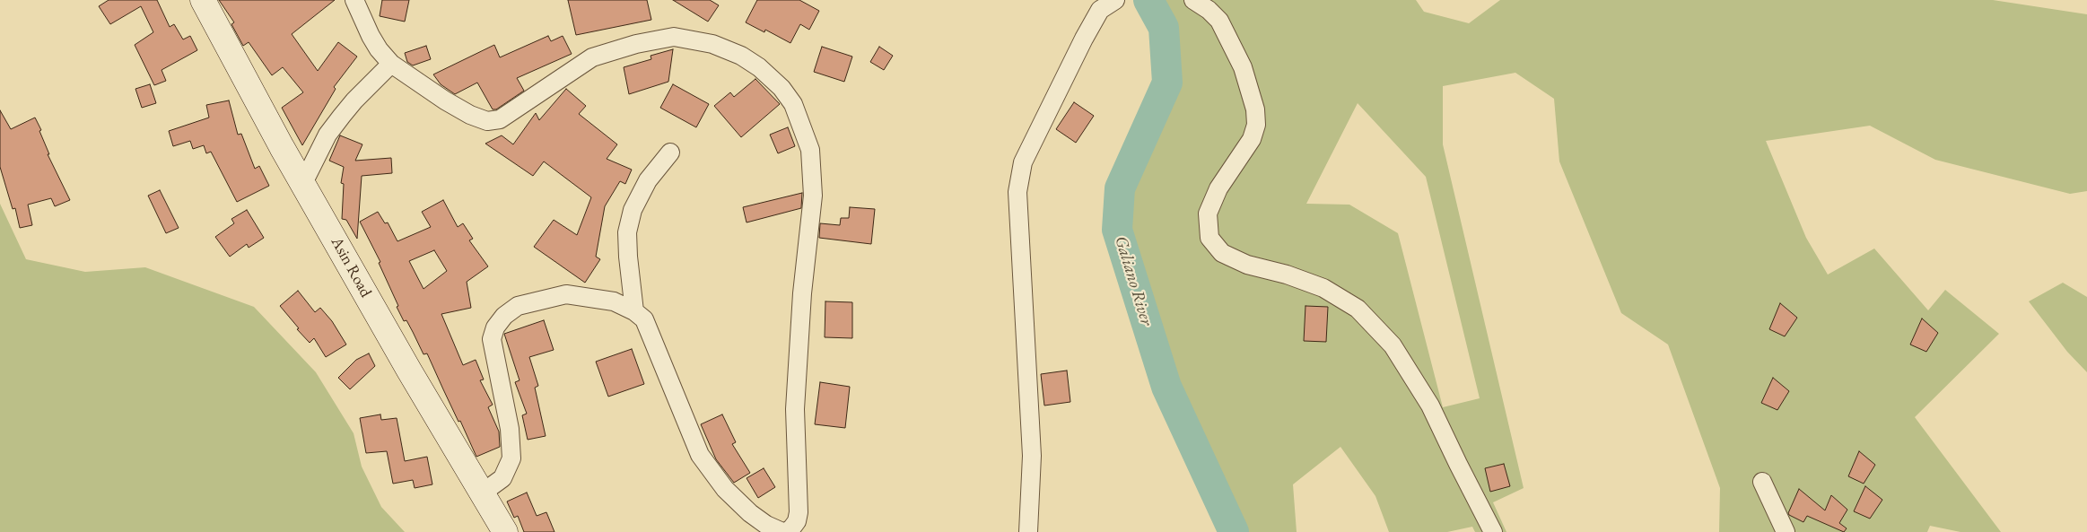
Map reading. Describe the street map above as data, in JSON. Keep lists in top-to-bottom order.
{
  "streets": {
    "main road": ["Asin Road"]
  },
  "water": ["Galiano River"]
}
